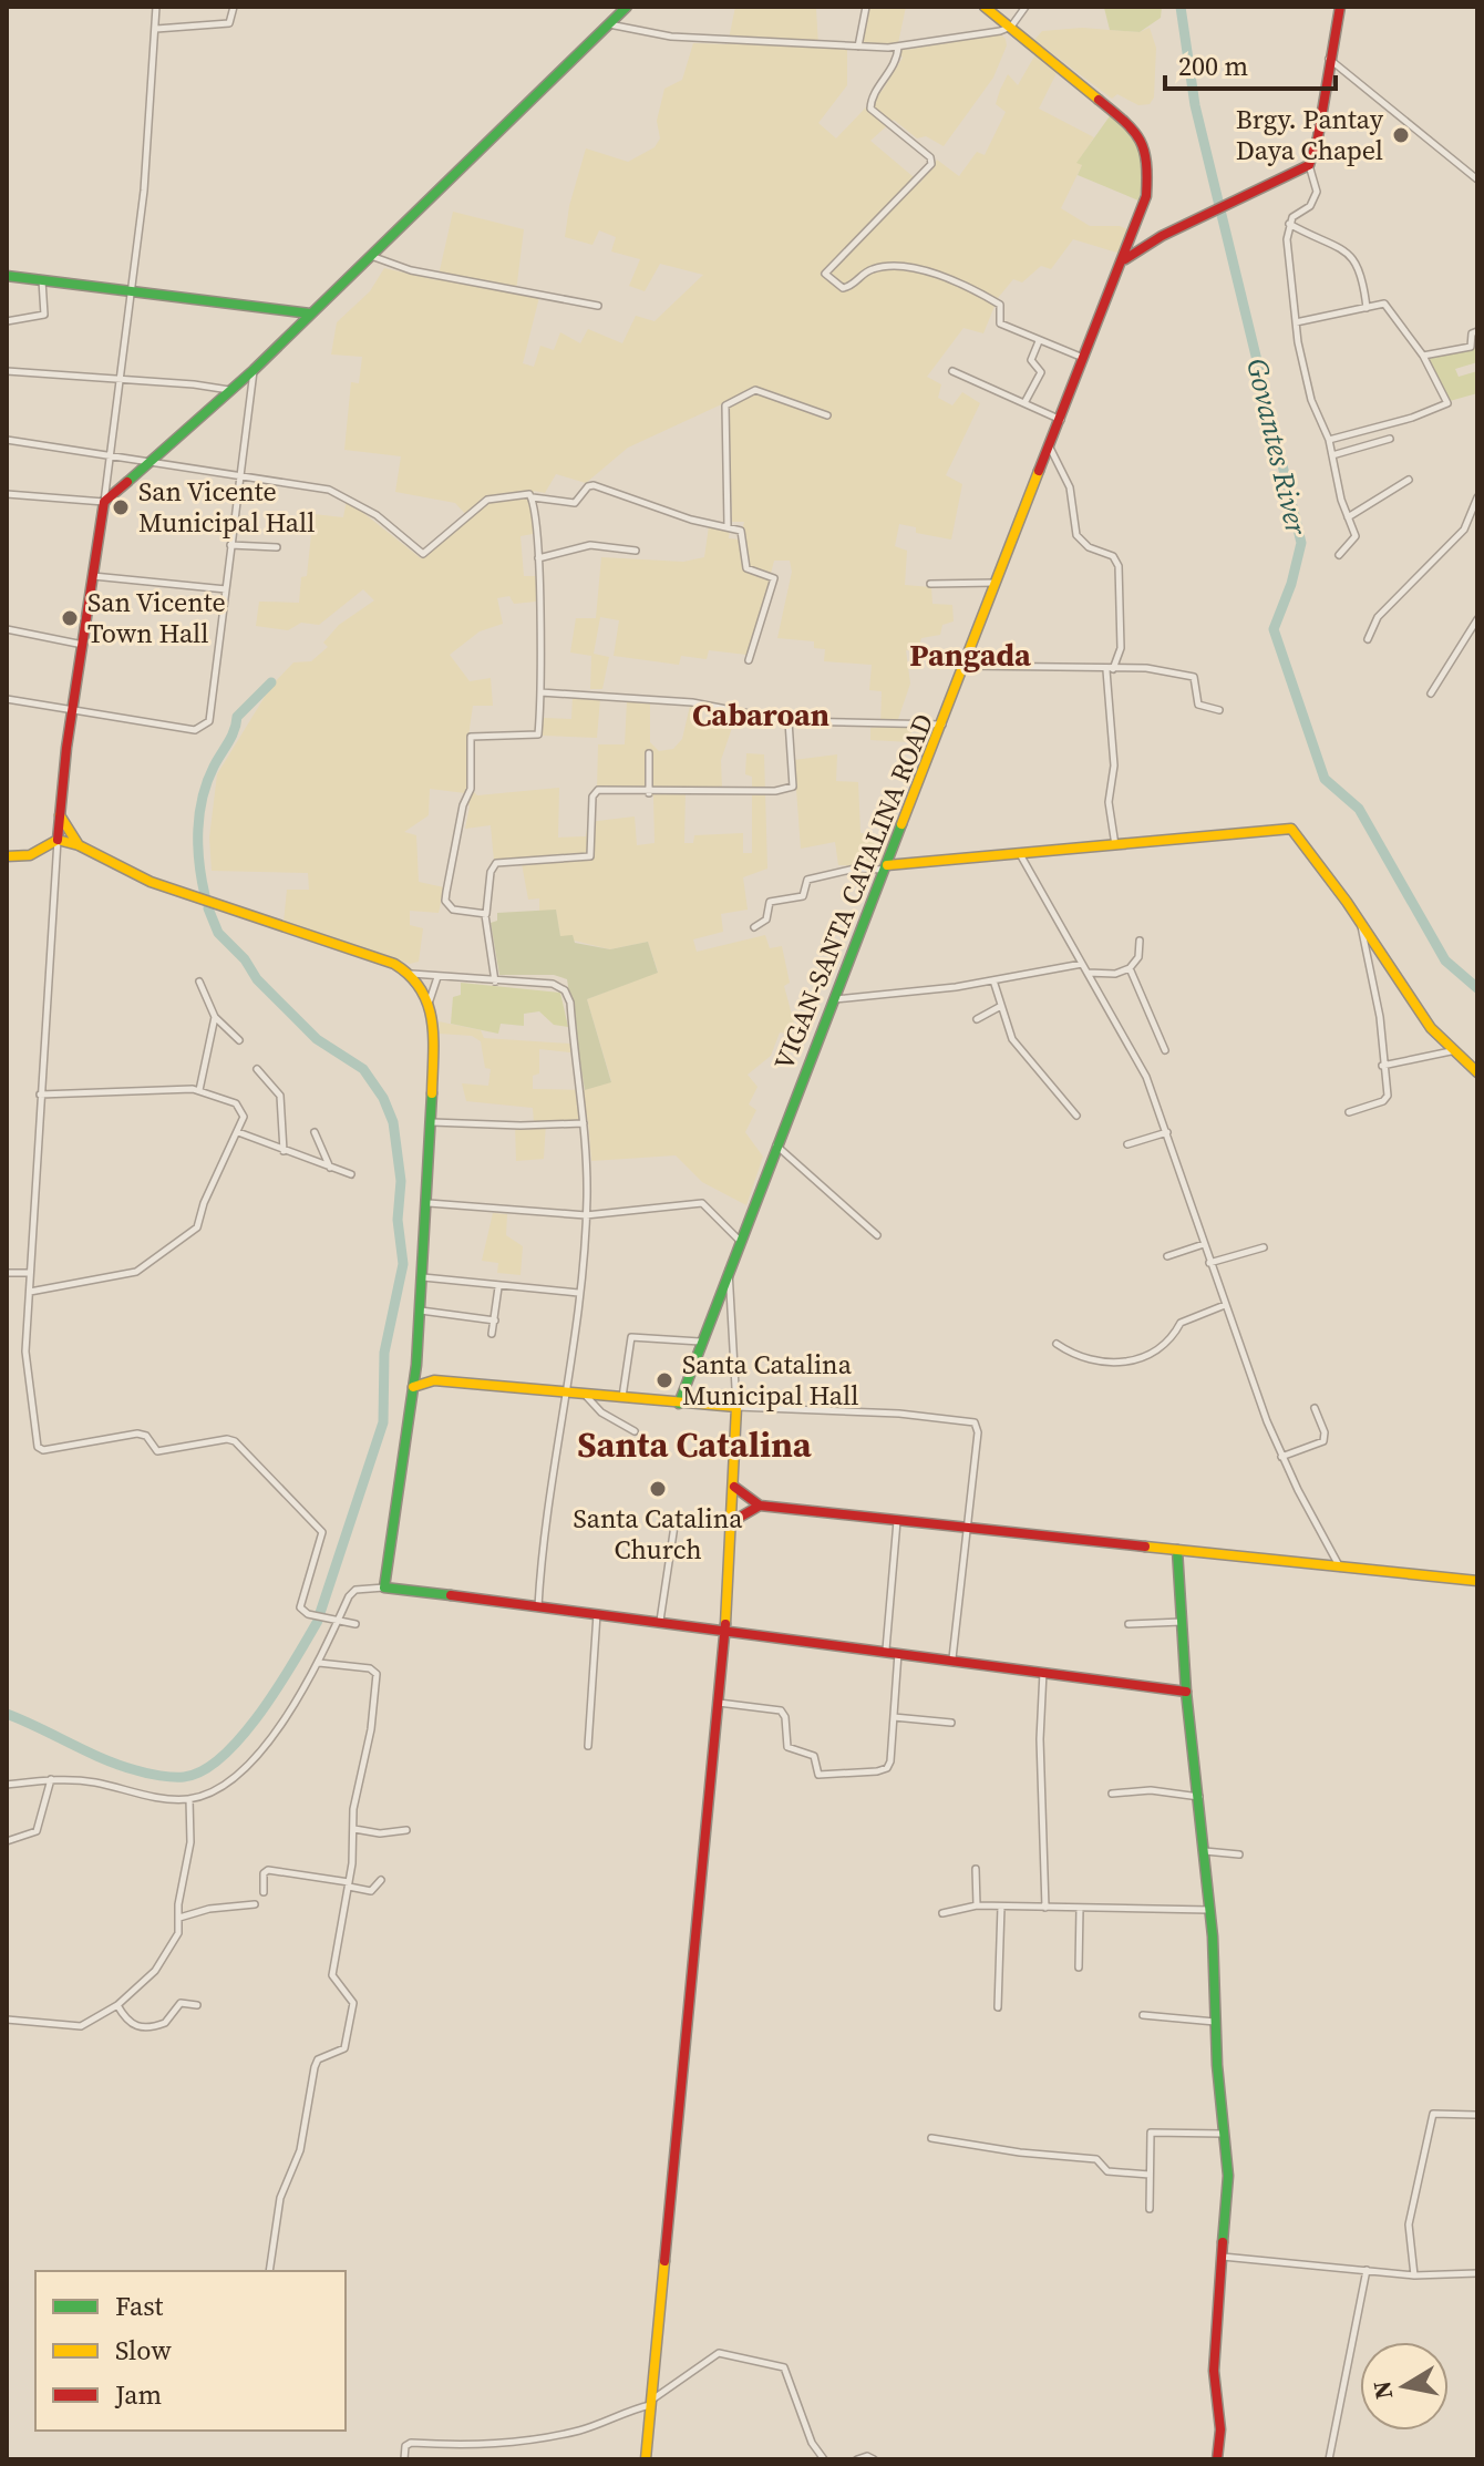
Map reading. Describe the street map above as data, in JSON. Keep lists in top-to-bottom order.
{
  "streets": {
    "street": ["VIGAN-SANTA CATALINA ROAD"]
  },
  "districts": ["Pangada", "Cabaroan", "Santa Catalina"],
  "water": ["Govantes River"],
  "places": [
    "Brgy. Pantay Daya Chapel",
    "San Vicente Municipal Hall",
    "San Vicente Town Hall",
    "Santa Catalina Municipal Hall",
    "Santa Catalina Church"
  ],
  "legend": ["Fast", "Slow", "Jam"],
  "scale_bar": "200 m",
  "north": "left"
}
